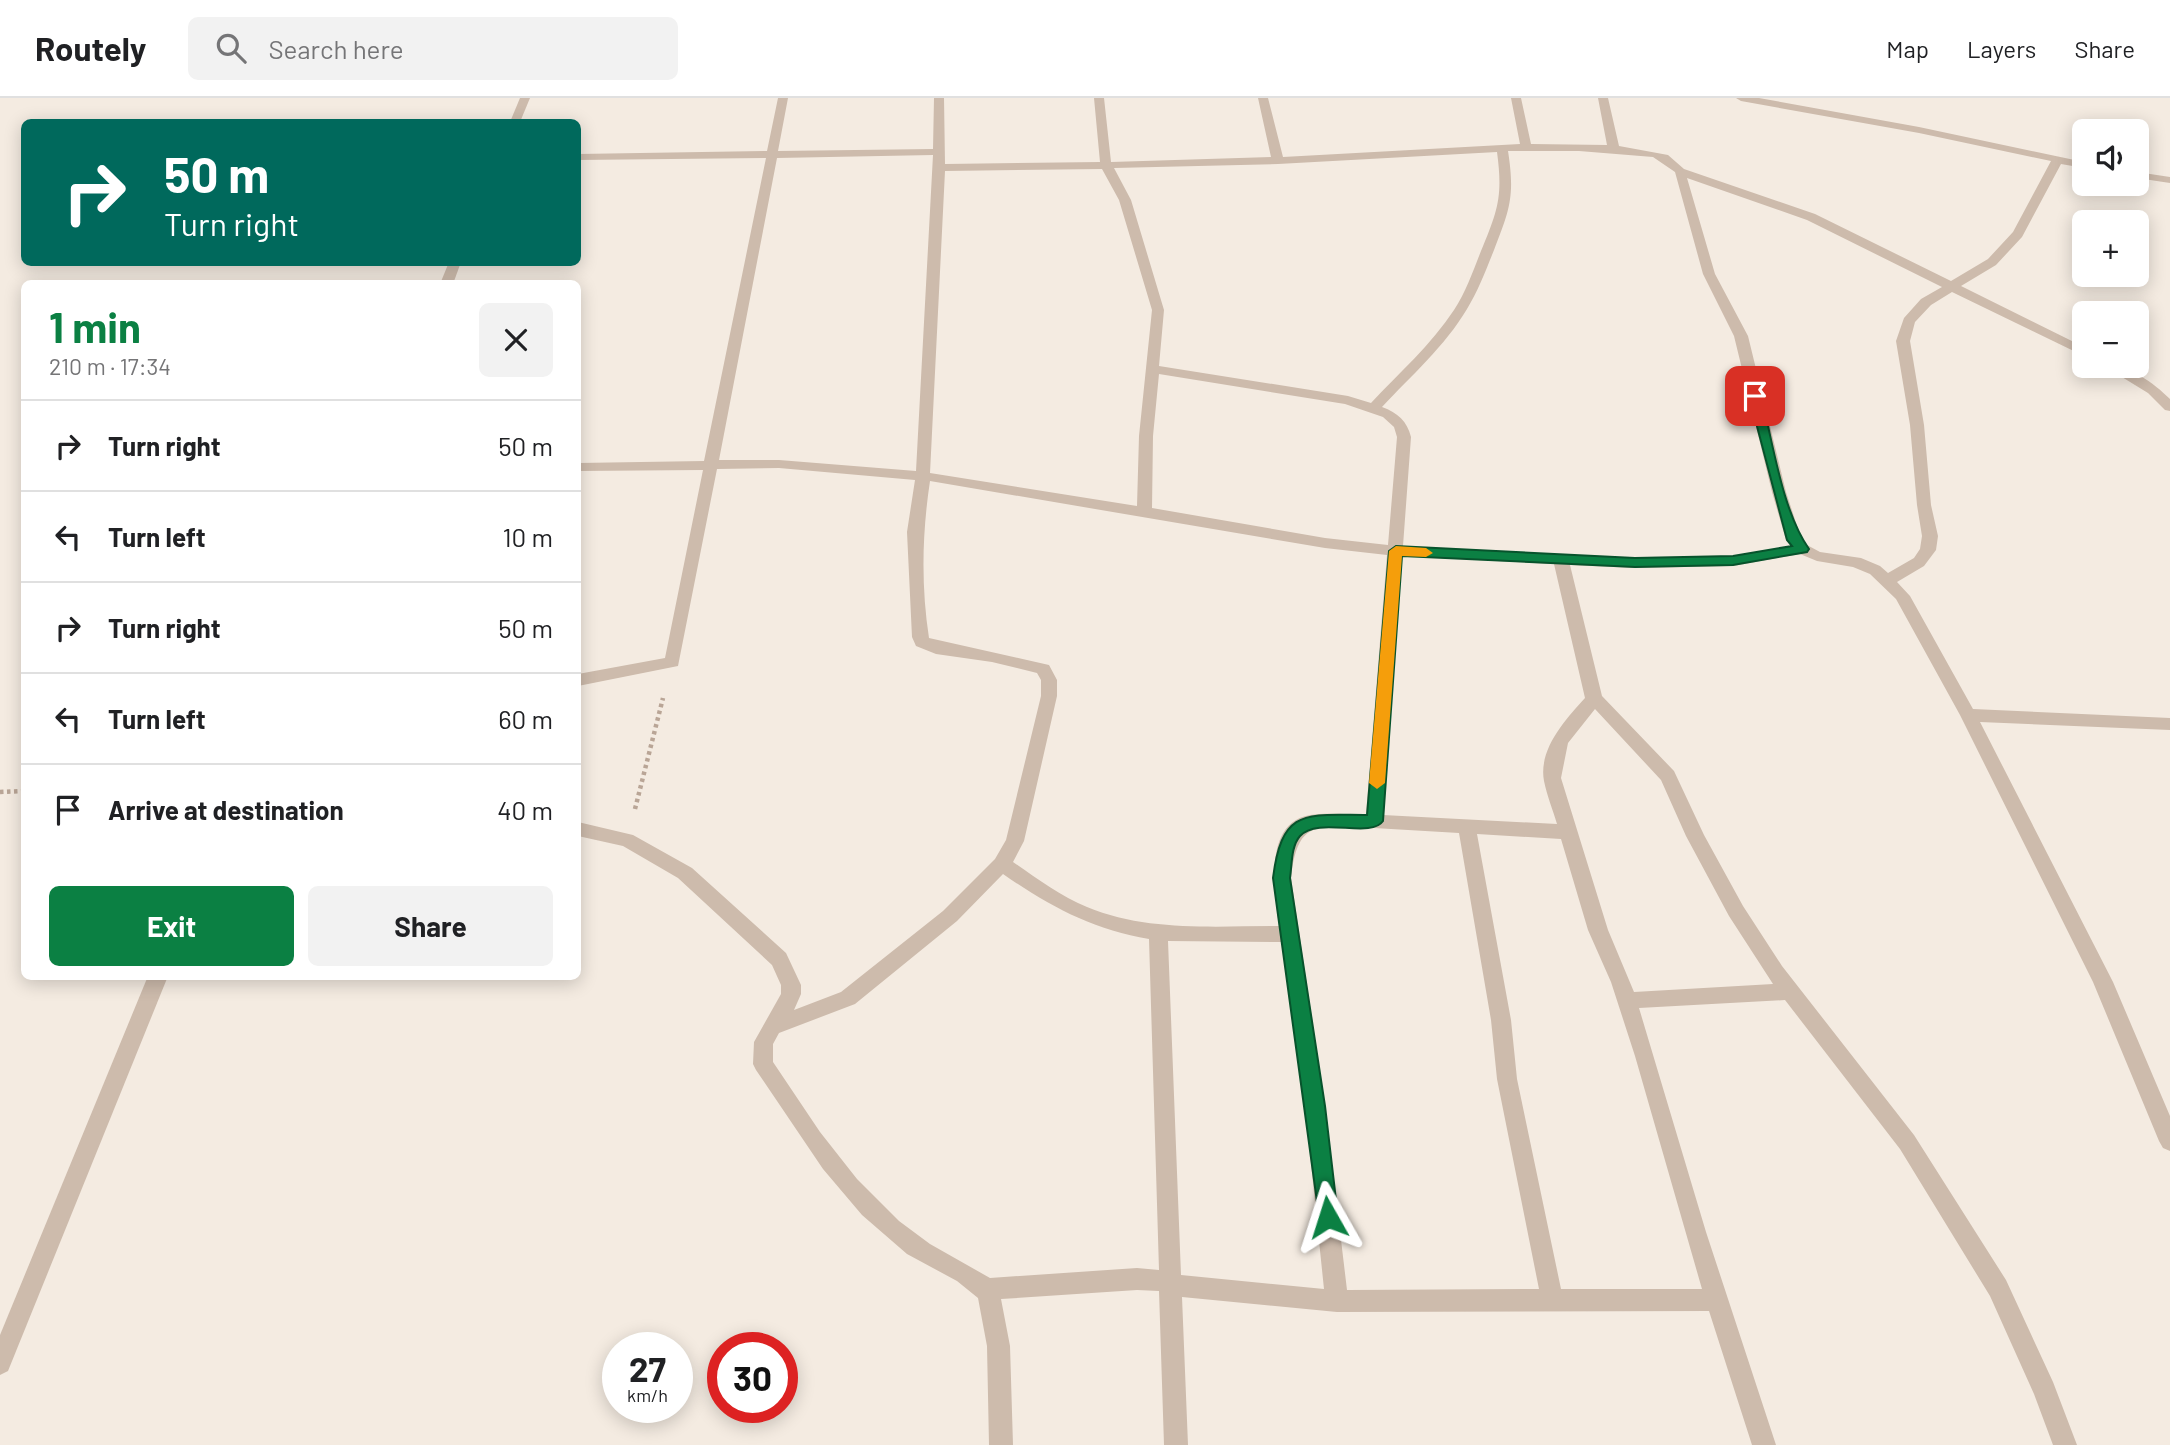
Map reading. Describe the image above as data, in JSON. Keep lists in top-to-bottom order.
{
  "page": {
    "header": "Routely",
    "search": "Search here",
    "nav": ["Map", "Layers", "Share"],
    "map_buttons": ["+", "−"],
    "turn": ["50 m", "Turn right"],
    "heading": ["1 min", "210 m · 17:34"],
    "list": [
      {
        "name": "Turn right",
        "value": "50 m"
      },
      {
        "name": "Turn left",
        "value": "10 m"
      },
      {
        "name": "Turn right",
        "value": "50 m"
      },
      {
        "name": "Turn left",
        "value": "60 m"
      },
      {
        "name": "Arrive at destination",
        "value": "40 m"
      }
    ],
    "buttons": ["Exit", "Share"],
    "speed": "27 km/h",
    "limit": "30"
  }
}
